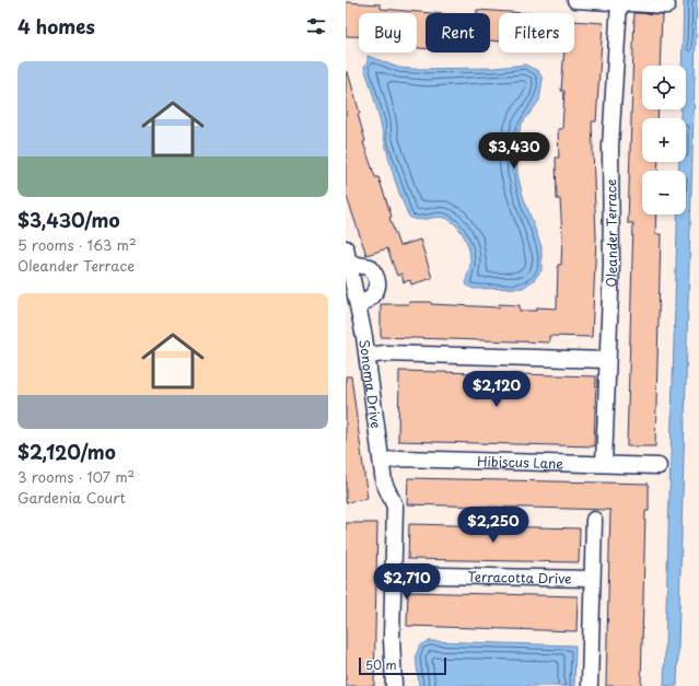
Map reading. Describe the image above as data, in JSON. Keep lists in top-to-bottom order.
{
  "streets": {
    "street": [
      "Oleander Terrace",
      "Sonoma Drive",
      "Hibiscus Lane",
      "Terracotta Drive"
    ]
  },
  "crossings": [
    ["Oleander Terrace", "Hibiscus Lane"],
    ["Sonoma Drive", "Hibiscus Lane"],
    ["Sonoma Drive", "Terracotta Drive"]
  ],
  "scale_bar": "50 m",
  "page": {
    "heading": "4 homes",
    "chip": ["Buy", "Rent", "Filters"],
    "list": [
      {
        "name": "$3,430/mo",
        "note": "5 rooms · 163 m² · Oleander Terrace"
      },
      {
        "name": "$2,120/mo",
        "note": "3 rooms · 107 m² · Gardenia Court"
      }
    ],
    "map_buttons": ["+", "−"],
    "price": [
      "$3,430",
      "$2,120",
      "$2,250",
      "$2,710"
    ],
    "scale": "50 m"
  }
}
